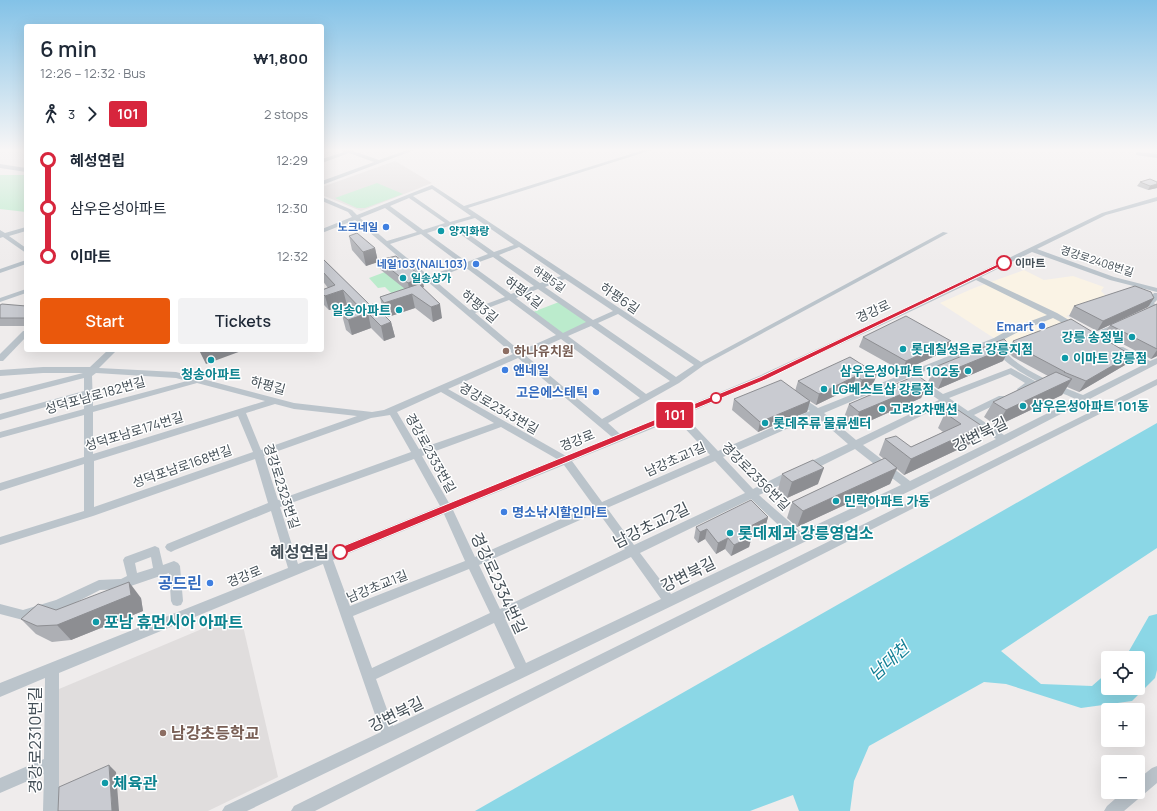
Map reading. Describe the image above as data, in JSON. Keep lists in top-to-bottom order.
{
  "streets": {
    "street": [
      "경강로2408번길",
      "하평5길",
      "하평4길",
      "하평6길",
      "하평3길",
      "경강로",
      "하평길",
      "성덕포남로182번길",
      "경강로2343번길",
      "성덕포남로174번길",
      "강변북길",
      "경강로2333번길",
      "남강초교1길",
      "성덕포남로168번길",
      "경강로2356번길",
      "경강로2323번길",
      "남강초교2길",
      "경강로2334번길",
      "경강로2310번길"
    ]
  },
  "crossings": [
    ["경강로2408번길", "경강로"],
    ["하평5길", "하평6길"],
    ["하평5길", "하평길"],
    ["하평4길", "하평6길"],
    ["하평4길", "하평길"],
    ["하평6길", "하평3길"],
    ["하평6길", "하평길"],
    ["하평3길", "경강로"],
    ["하평3길", "하평길"],
    ["경강로", "경강로2343번길"],
    ["경강로", "경강로2333번길"],
    ["경강로", "경강로2356번길"],
    ["경강로", "경강로2323번길"],
    ["경강로", "경강로2334번길"],
    ["경강로", "경강로2310번길"],
    ["하평길", "성덕포남로182번길"],
    ["하평길", "경강로2343번길"],
    ["하평길", "성덕포남로174번길"],
    ["하평길", "경강로2333번길"],
    ["하평길", "성덕포남로168번길"],
    ["성덕포남로174번길", "경강로2323번길"],
    ["강변북길", "경강로2356번길"],
    ["강변북길", "경강로2334번길"],
    ["경강로2333번길", "경강로2334번길"],
    ["남강초교1길", "경강로2356번길"],
    ["남강초교1길", "경강로2334번길"],
    ["성덕포남로168번길", "경강로2323번길"],
    ["경강로2356번길", "남강초교2길"],
    ["남강초교2길", "경강로2334번길"]
  ],
  "water": ["남대천"],
  "places": [
    "노크네일",
    "양지화랑",
    "이마트",
    "네일103(NAIL103)",
    "일송상가",
    "일송아파트",
    "Emart",
    "강릉 송정빌",
    "롯데칠성음료 강릉지점",
    "하나유치원",
    "이마트 강릉점",
    "청송아파트",
    "앤네일",
    "삼우은성아파트 102동",
    "LG베스트샵 강릉점",
    "고은에스테틱",
    "삼우은성아파트 101동",
    "고려2차맨션",
    "롯데주류 물류센터",
    "민락아파트 가동",
    "명소낚시할인마트",
    "롯데제과 강릉영업소",
    "혜성연립",
    "공드린",
    "포남 휴먼시아 아파트",
    "남강초등학교",
    "체육관"
  ],
  "lines": ["bus line 101"],
  "page": {
    "on_map": "101",
    "heading": ["6 min", "12:26 – 12:32 · Bus", "₩1,800"],
    "legs": ["3", "101", "2 stops"],
    "list": [
      {
        "name": "혜성연립",
        "value": "12:29"
      },
      {
        "name": "삼우은성아파트",
        "value": "12:30"
      },
      {
        "name": "이마트",
        "value": "12:32"
      }
    ],
    "buttons": ["Start", "Tickets"],
    "map_buttons": ["+", "−"]
  }
}
